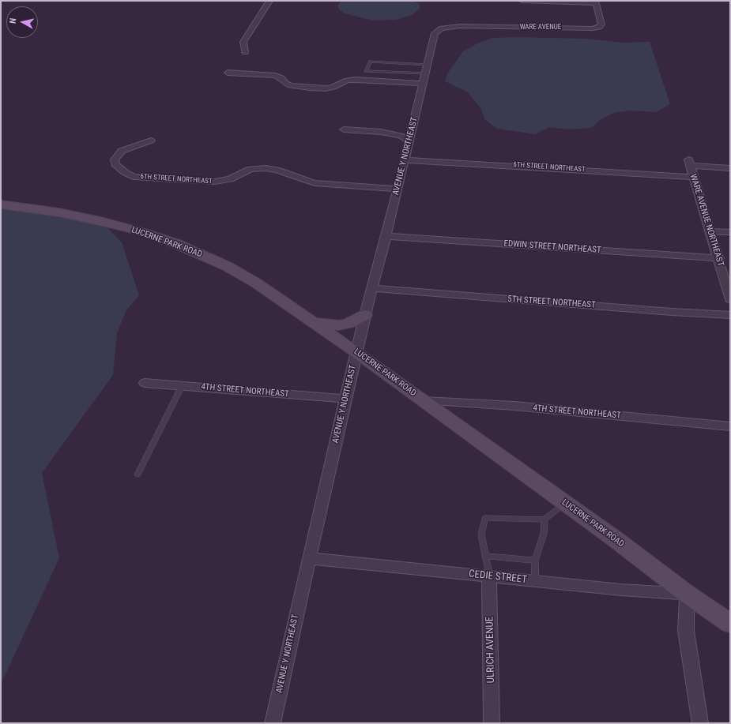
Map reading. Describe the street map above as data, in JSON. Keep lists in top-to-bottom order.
{
  "streets": {
    "main road": ["LUCERNE PARK ROAD"],
    "street": [
      "WARE AVENUE",
      "AVENUE Y NORTHEAST",
      "6TH STREET NORTHEAST",
      "WARE AVENUE NORTHEAST",
      "EDWIN STREET NORTHEAST",
      "5TH STREET NORTHEAST",
      "4TH STREET NORTHEAST",
      "CEDIE STREET",
      "ULRICH AVENUE"
    ]
  },
  "crossings": [
    ["WARE AVENUE", "AVENUE Y NORTHEAST"],
    ["AVENUE Y NORTHEAST", "6TH STREET NORTHEAST"],
    ["AVENUE Y NORTHEAST", "LUCERNE PARK ROAD"],
    ["AVENUE Y NORTHEAST", "EDWIN STREET NORTHEAST"],
    ["AVENUE Y NORTHEAST", "5TH STREET NORTHEAST"],
    ["AVENUE Y NORTHEAST", "4TH STREET NORTHEAST"],
    ["AVENUE Y NORTHEAST", "CEDIE STREET"],
    ["6TH STREET NORTHEAST", "WARE AVENUE NORTHEAST"],
    ["WARE AVENUE NORTHEAST", "EDWIN STREET NORTHEAST"],
    ["LUCERNE PARK ROAD", "4TH STREET NORTHEAST"],
    ["LUCERNE PARK ROAD", "CEDIE STREET"],
    ["CEDIE STREET", "ULRICH AVENUE"]
  ],
  "north": "left"
}
